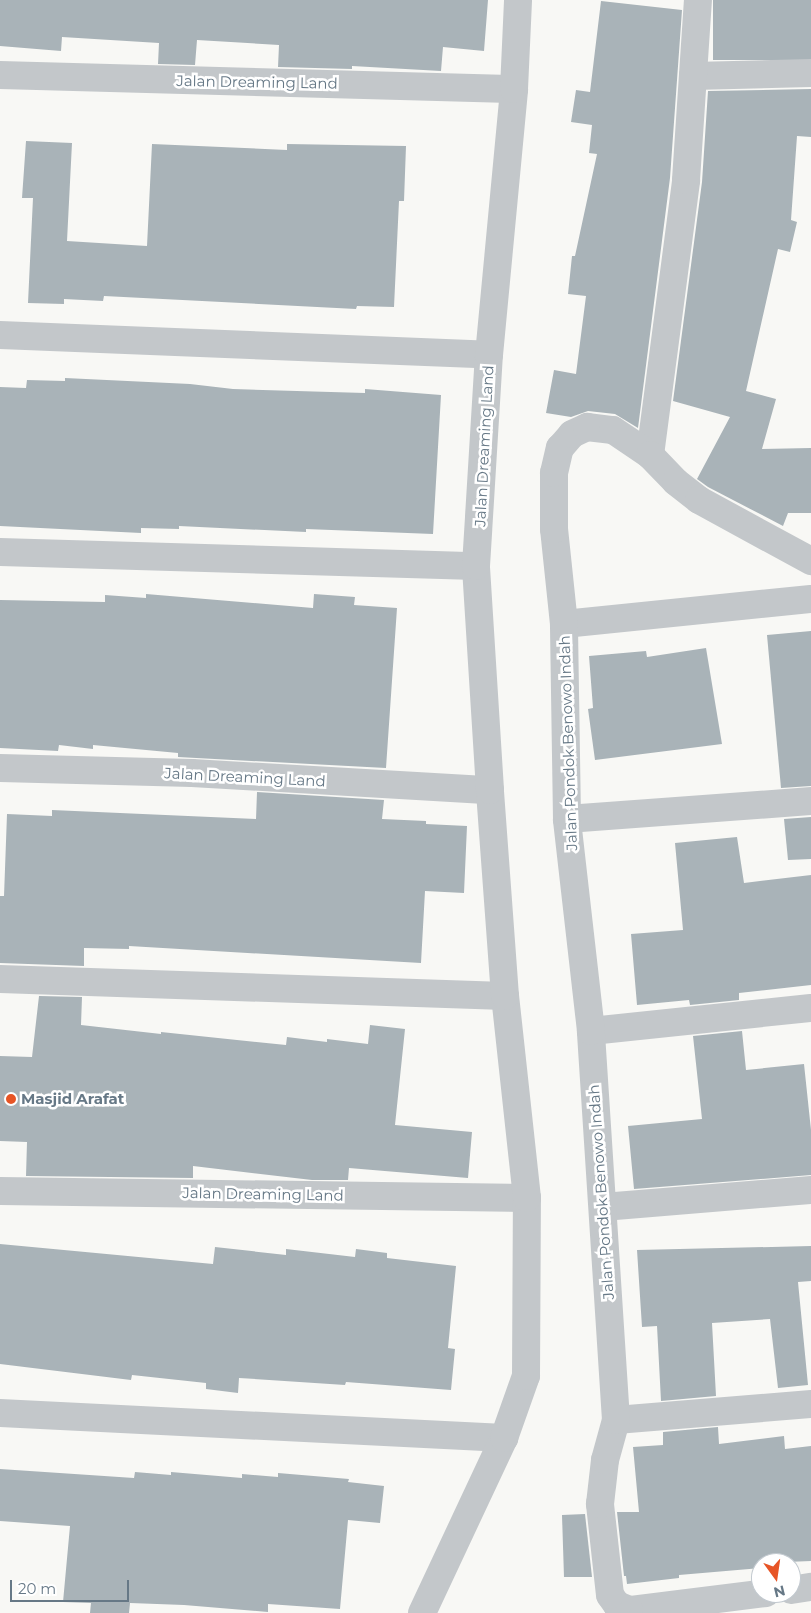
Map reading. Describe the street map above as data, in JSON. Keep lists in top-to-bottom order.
{
  "streets": {
    "street": ["Jalan Dreaming Land", "Jalan Pondok Benowo Indah"]
  },
  "places": ["Masjid Arafat"],
  "scale_bar": "20 m",
  "north": "bottom"
}
